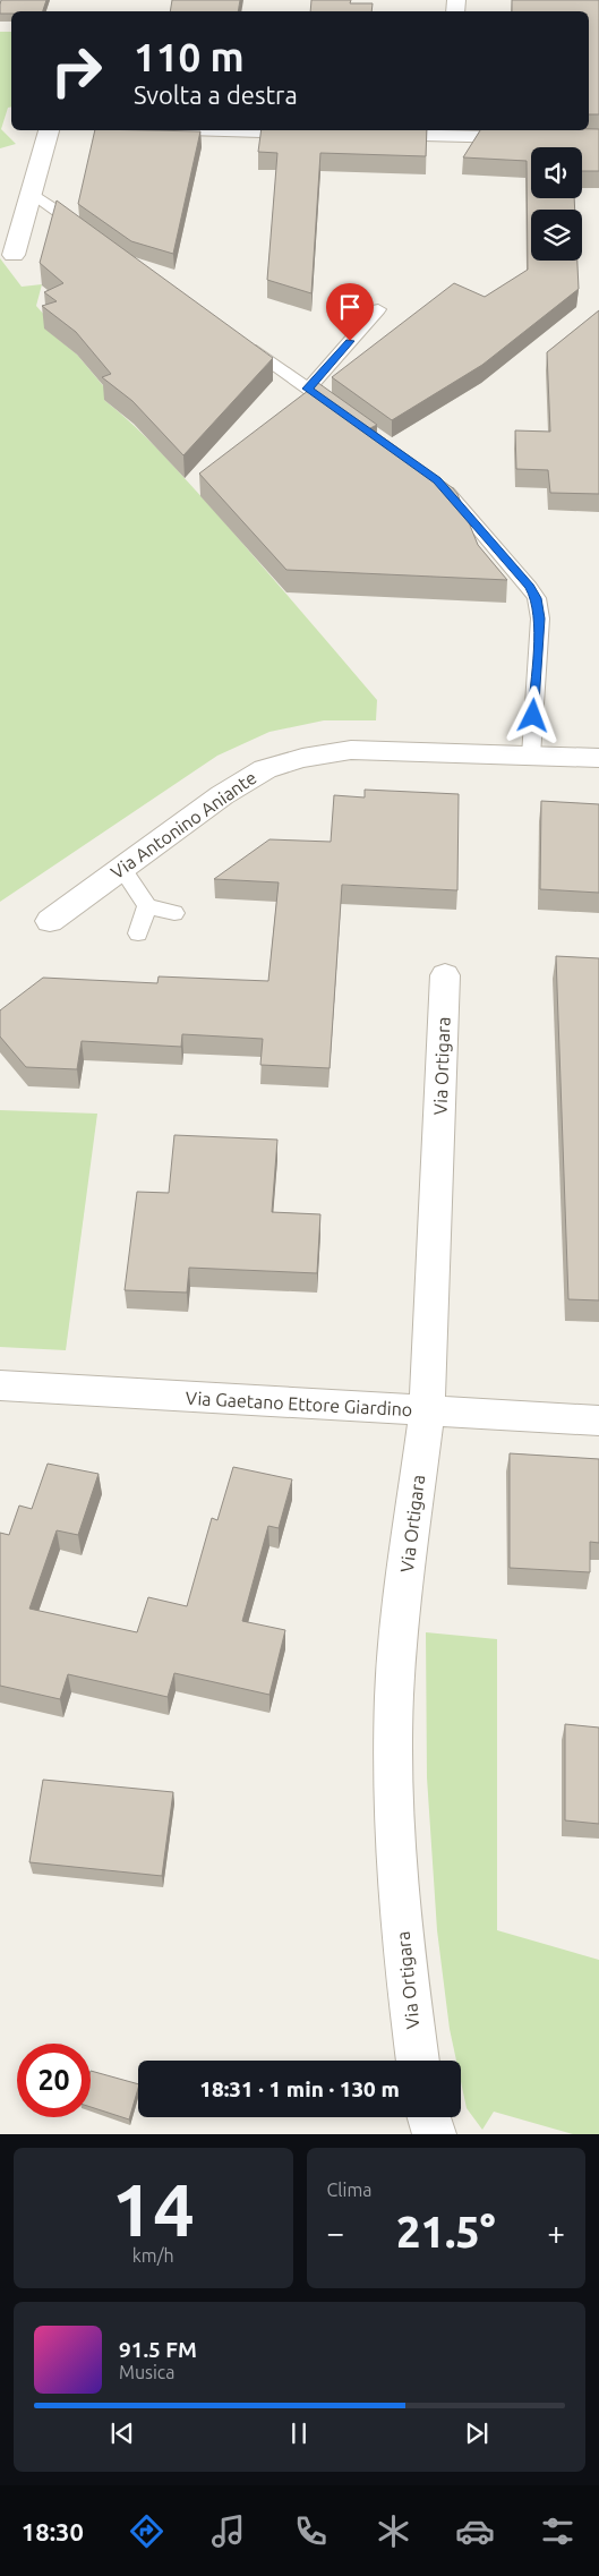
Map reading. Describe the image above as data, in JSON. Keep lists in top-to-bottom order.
{
  "streets": {
    "street": ["Via Antonino Aniante", "Via Ortigara", "Via Gaetano Ettore Giardino"]
  },
  "crossings": [
    ["Via Ortigara", "Via Gaetano Ettore Giardino"]
  ],
  "page": {
    "turn": ["110 m", "Svolta a destra"],
    "limit": "20",
    "trip": "18:31 · 1 min · 130 m",
    "tile": [
      ["14", "km/h"],
      "Clima"
    ],
    "heat": ["−", "21.5°", "+"],
    "song": ["91.5 FM", "Musica"],
    "tabs": "18:30"
  }
}
